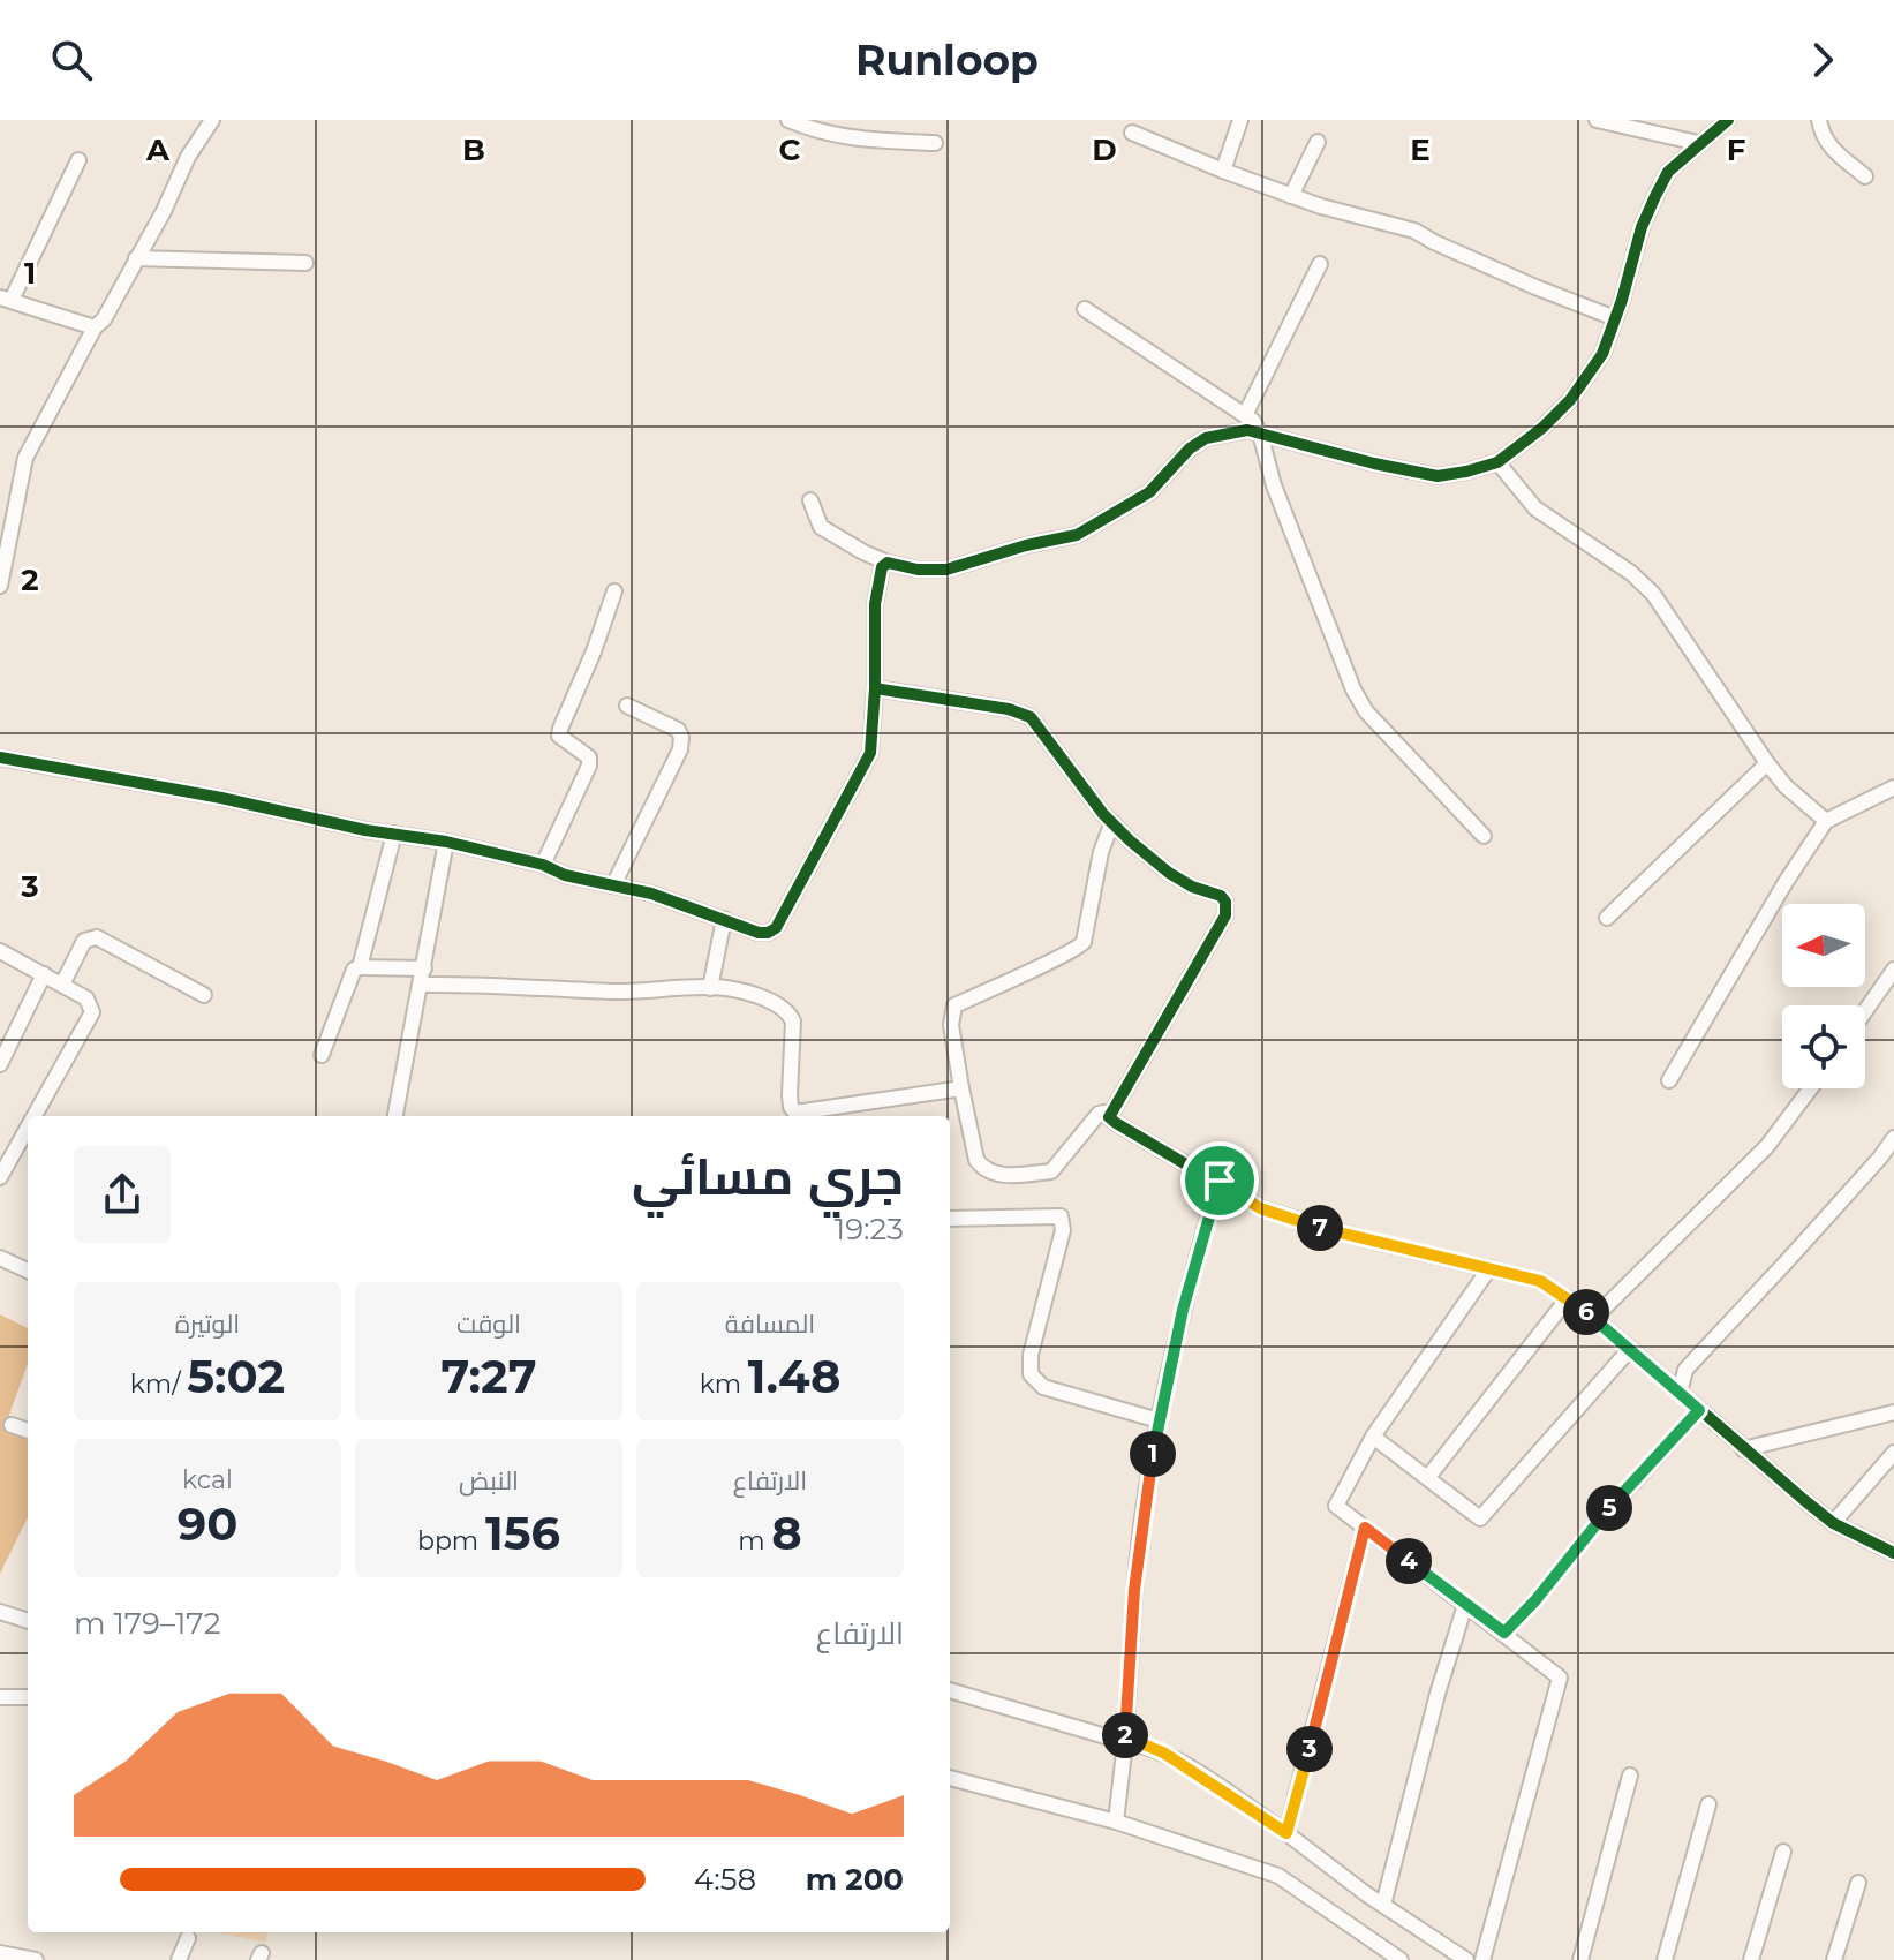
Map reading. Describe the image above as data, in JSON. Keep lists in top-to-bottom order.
{
  "north": "left",
  "page": {
    "header": "Runloop",
    "heading": ["جري مسائي", "19:23"],
    "pins": [
      "7",
      "6",
      "1",
      "5",
      "4",
      "2",
      "3"
    ],
    "stats": [
      ["المسافة", "1.48 km"],
      ["الوقت", "7:27"],
      ["الوتيرة", "5:02 /km"],
      ["الارتفاع", "8 m"],
      ["النبض", "156 bpm"],
      ["kcal", "90"]
    ],
    "chart": ["الارتفاع", "172–179 m"],
    "list": [
      {
        "name": "200 m",
        "note": "4:58"
      }
    ]
  },
  "grid": {
    "columns": [
      "A",
      "B",
      "C",
      "D",
      "E",
      "F"
    ],
    "rows": ["1", "2", "3"]
  }
}
